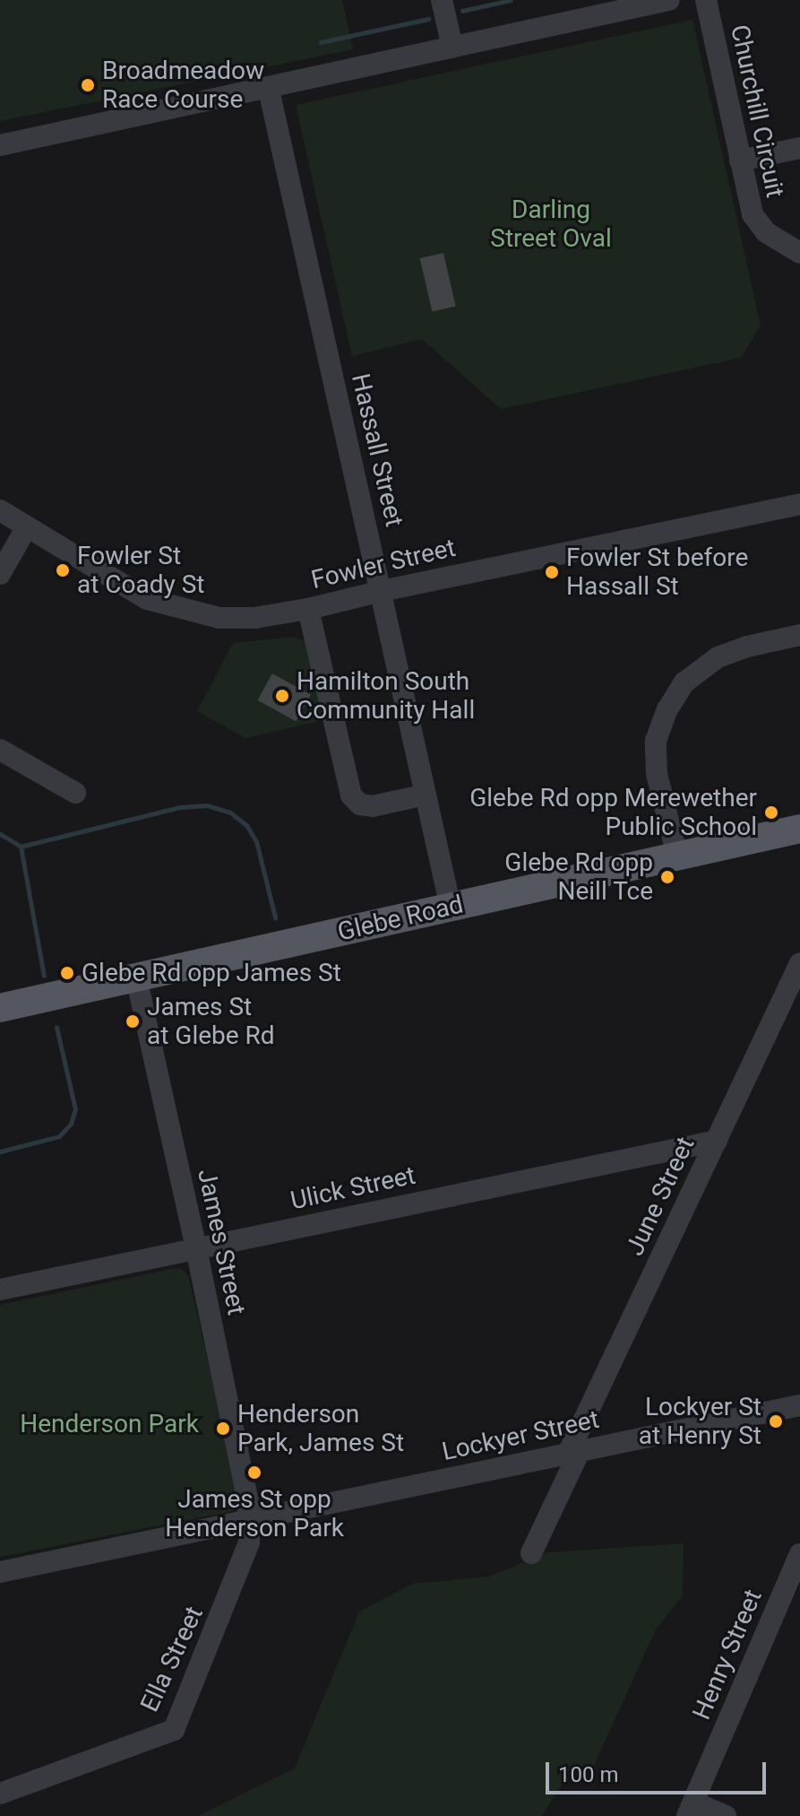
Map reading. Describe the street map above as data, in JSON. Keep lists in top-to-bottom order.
{
  "streets": {
    "main road": ["Glebe Road"],
    "street": [
      "Churchill Circuit",
      "Hassall Street",
      "Fowler Street",
      "Ulick Street",
      "June Street",
      "James Street",
      "Lockyer Street",
      "Henry Street",
      "Ella Street"
    ]
  },
  "crossings": [
    ["Hassall Street", "Fowler Street"],
    ["Hassall Street", "Glebe Road"],
    ["Glebe Road", "James Street"],
    ["Ulick Street", "June Street"],
    ["Ulick Street", "James Street"],
    ["June Street", "Lockyer Street"],
    ["James Street", "Lockyer Street"],
    ["James Street", "Ella Street"],
    ["Lockyer Street", "Ella Street"]
  ],
  "parks": ["Darling Street Oval", "Henderson Park"],
  "places": [
    "Broadmeadow Race Course",
    "Fowler St at Coady St",
    "Fowler St before Hassall St",
    "Hamilton South Community Hall",
    "Glebe Rd opp Merewether Public School",
    "Glebe Rd opp Neill Tce",
    "Glebe Rd opp James St",
    "James St at Glebe Rd",
    "Lockyer St at Henry St",
    "Henderson Park, James St",
    "James St opp Henderson Park"
  ],
  "scale_bar": "100 m"
}
